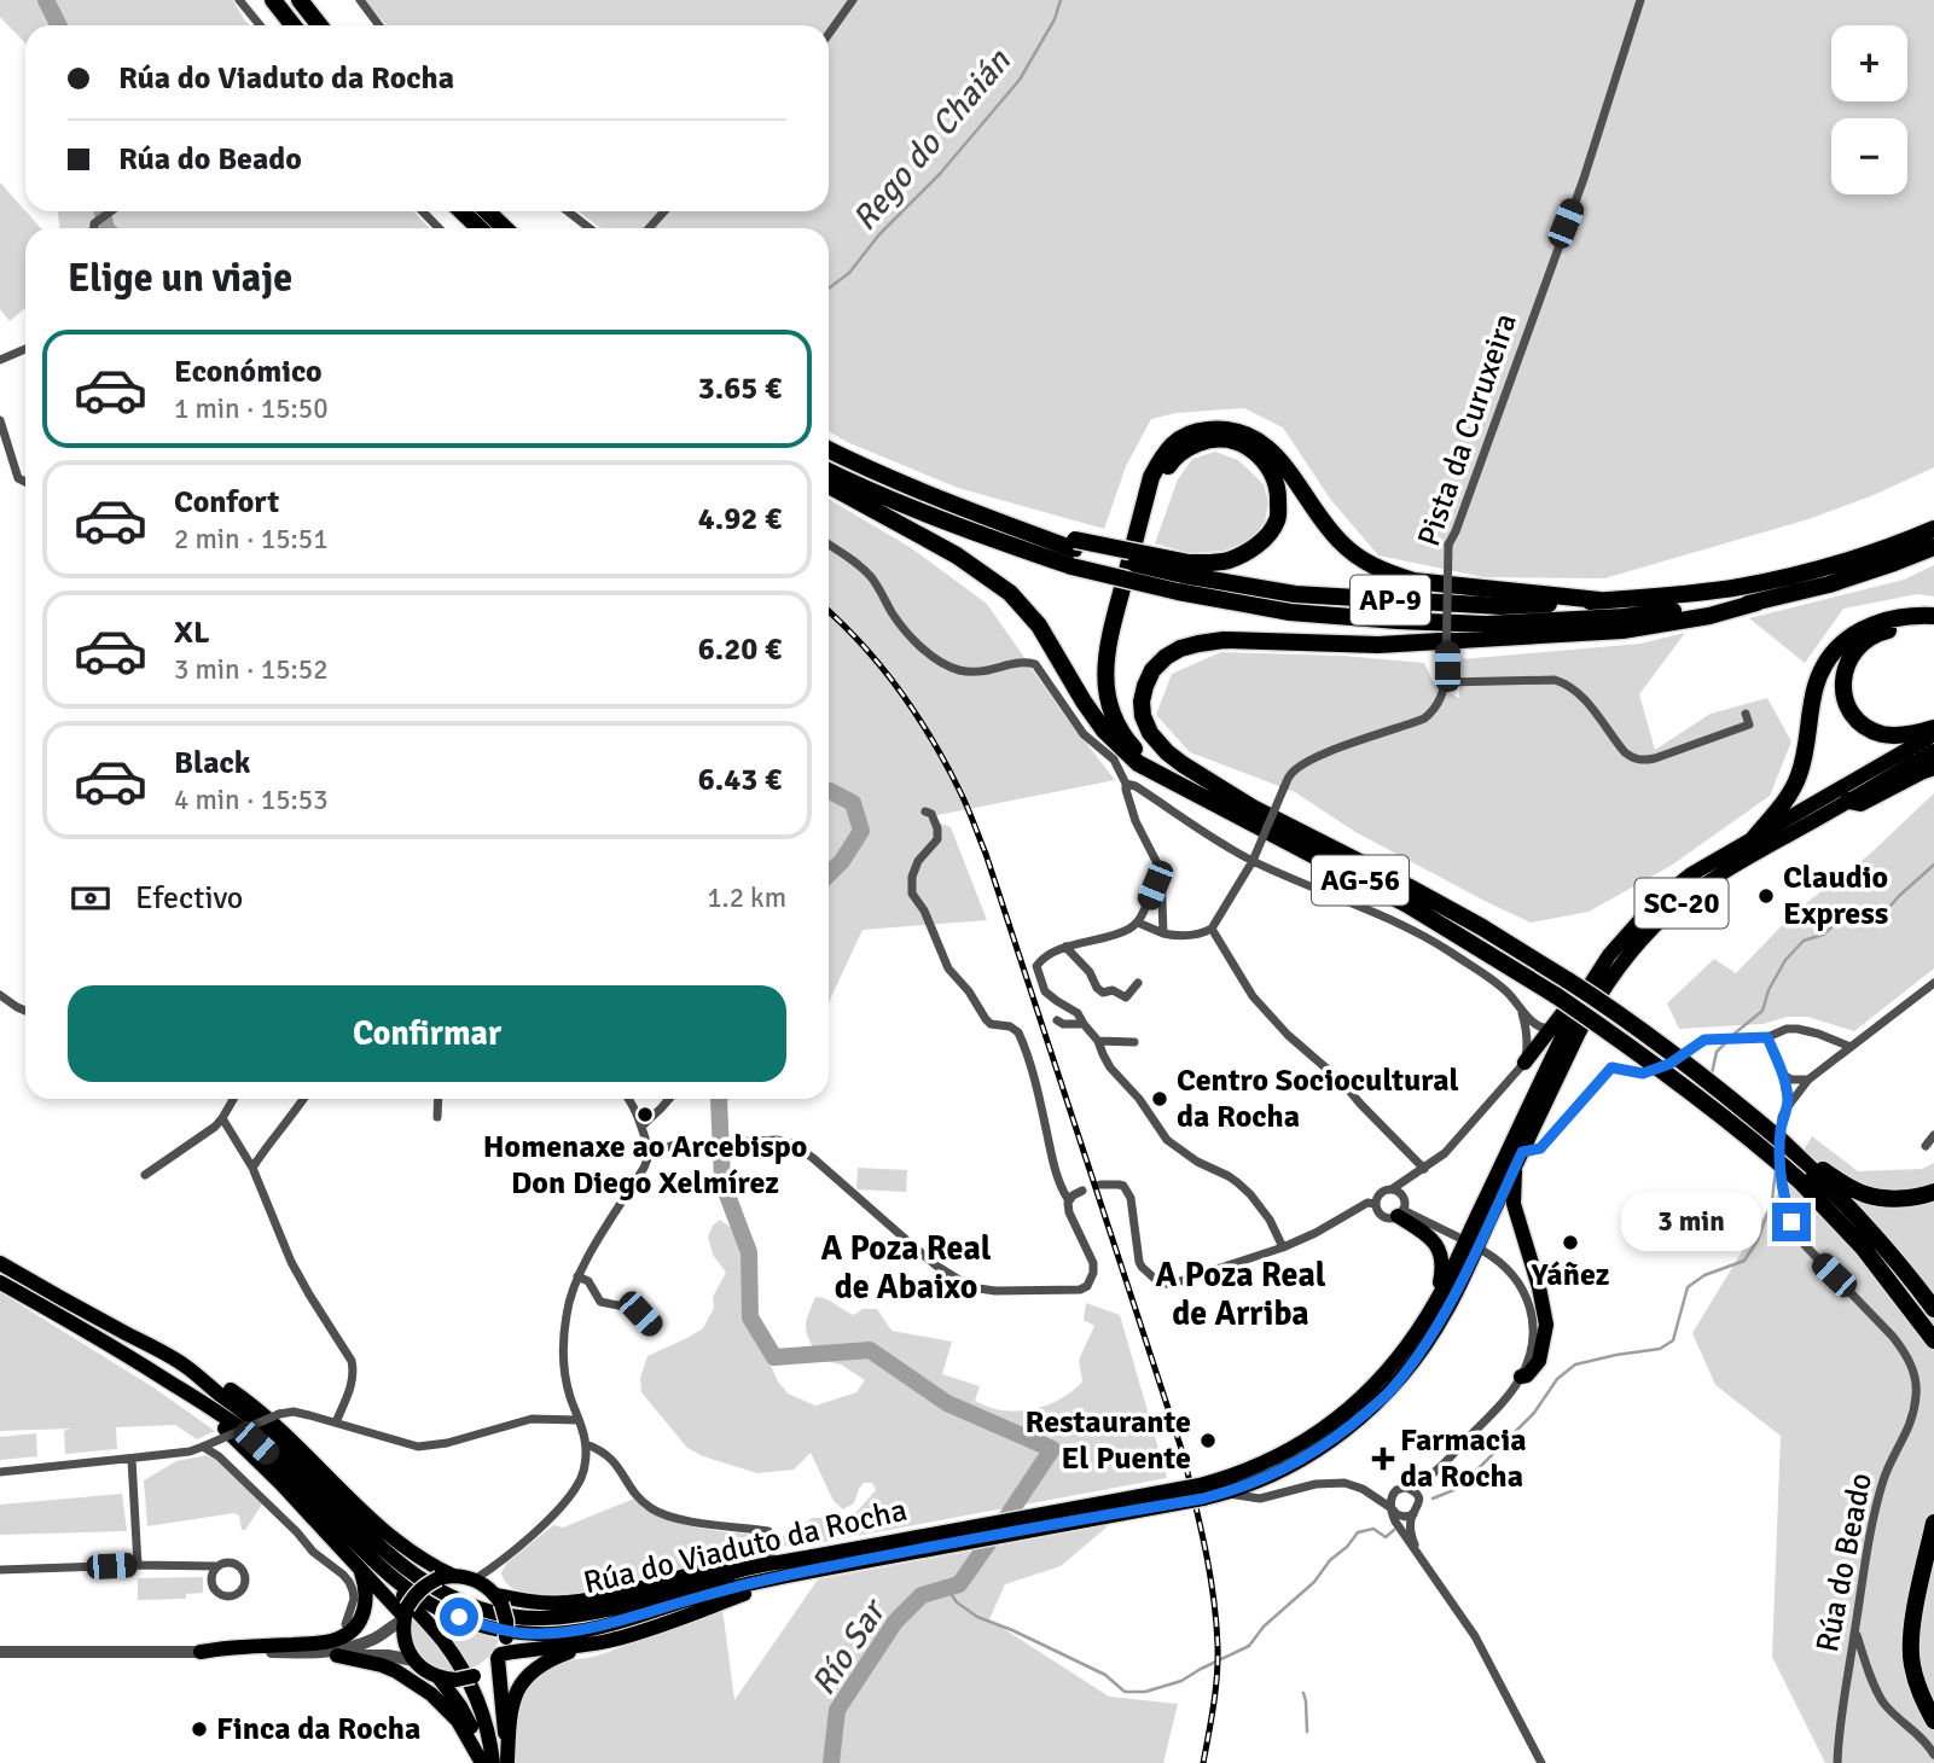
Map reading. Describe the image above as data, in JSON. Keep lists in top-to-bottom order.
{
  "streets": {
    "highway": ["AP-9", "AG-56"],
    "main road": ["SC-20", "Rúa do Viaduto da Rocha"],
    "street": ["Pista da Curuxeira", "Rúa do Beado"]
  },
  "crossings": [
    ["SC-20", "Rúa do Viaduto da Rocha"]
  ],
  "districts": ["A Poza Real de Abaixo", "A Poza Real de Arriba"],
  "water": ["Rego do Chaián", "Río Sar"],
  "places": {
    "other": [
      "Claudio Express",
      "Centro Sociocultural da Rocha",
      "Homenaxe ao Arcebispo Don Diego Xelmírez",
      "Yáñez",
      "Restaurante El Puente",
      "Finca da Rocha"
    ],
    "health": ["Farmacia da Rocha"]
  },
  "page": {
    "map_buttons": ["+", "−"],
    "banner": ["Rúa do Viaduto da Rocha", "Rúa do Beado"],
    "heading": "Elige un viaje",
    "list": [
      {
        "name": "Económico",
        "note": "1 min · 15:50",
        "value": "3.65 €"
      },
      {
        "name": "Confort",
        "note": "2 min · 15:51",
        "value": "4.92 €"
      },
      {
        "name": "XL",
        "note": "3 min · 15:52",
        "value": "6.20 €"
      },
      {
        "name": "Black",
        "note": "4 min · 15:53",
        "value": "6.43 €"
      }
    ],
    "pay": ["Efectivo", "1.2 km"],
    "buttons": "Confirmar",
    "bubble": "3 min"
  }
}
